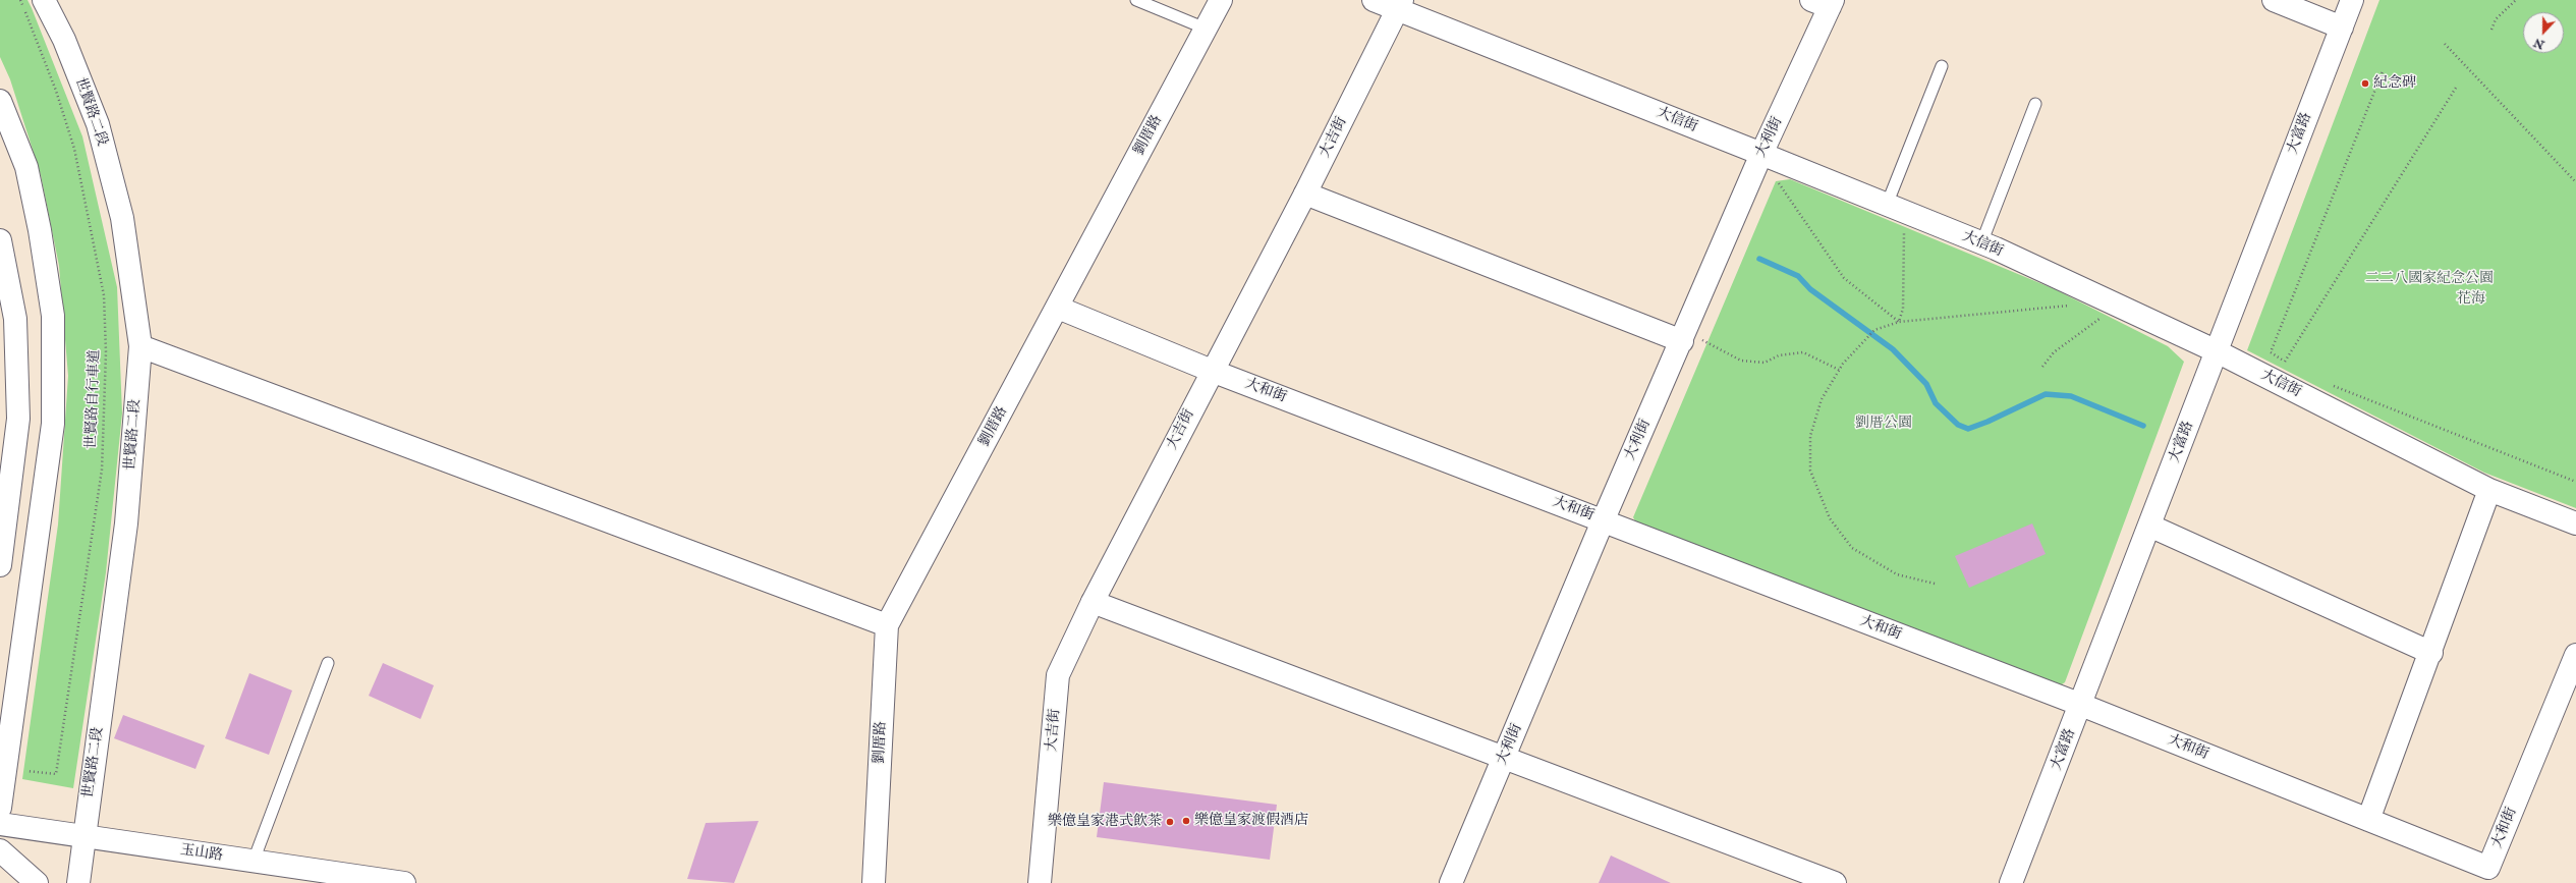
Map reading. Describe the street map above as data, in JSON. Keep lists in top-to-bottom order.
{
  "streets": {
    "street": [
      "世賢路二段",
      "大信街",
      "大富路",
      "劉厝路",
      "大吉街",
      "大利街",
      "大和街",
      "玉山路"
    ],
    "path": ["世賢路自行車道"]
  },
  "crossings": [
    ["世賢路二段", "玉山路"],
    ["大信街", "大富路"],
    ["大信街", "大吉街"],
    ["大信街", "大利街"],
    ["大富路", "大和街"],
    ["劉厝路", "大和街"],
    ["大吉街", "大和街"],
    ["大利街", "大和街"]
  ],
  "parks": ["二二八國家紀念公園", "花海", "劉厝公園"],
  "places": ["紀念碑", "樂億皇家渡假酒店", "樂億皇家港式飲茶"],
  "north": "bottom"
}
